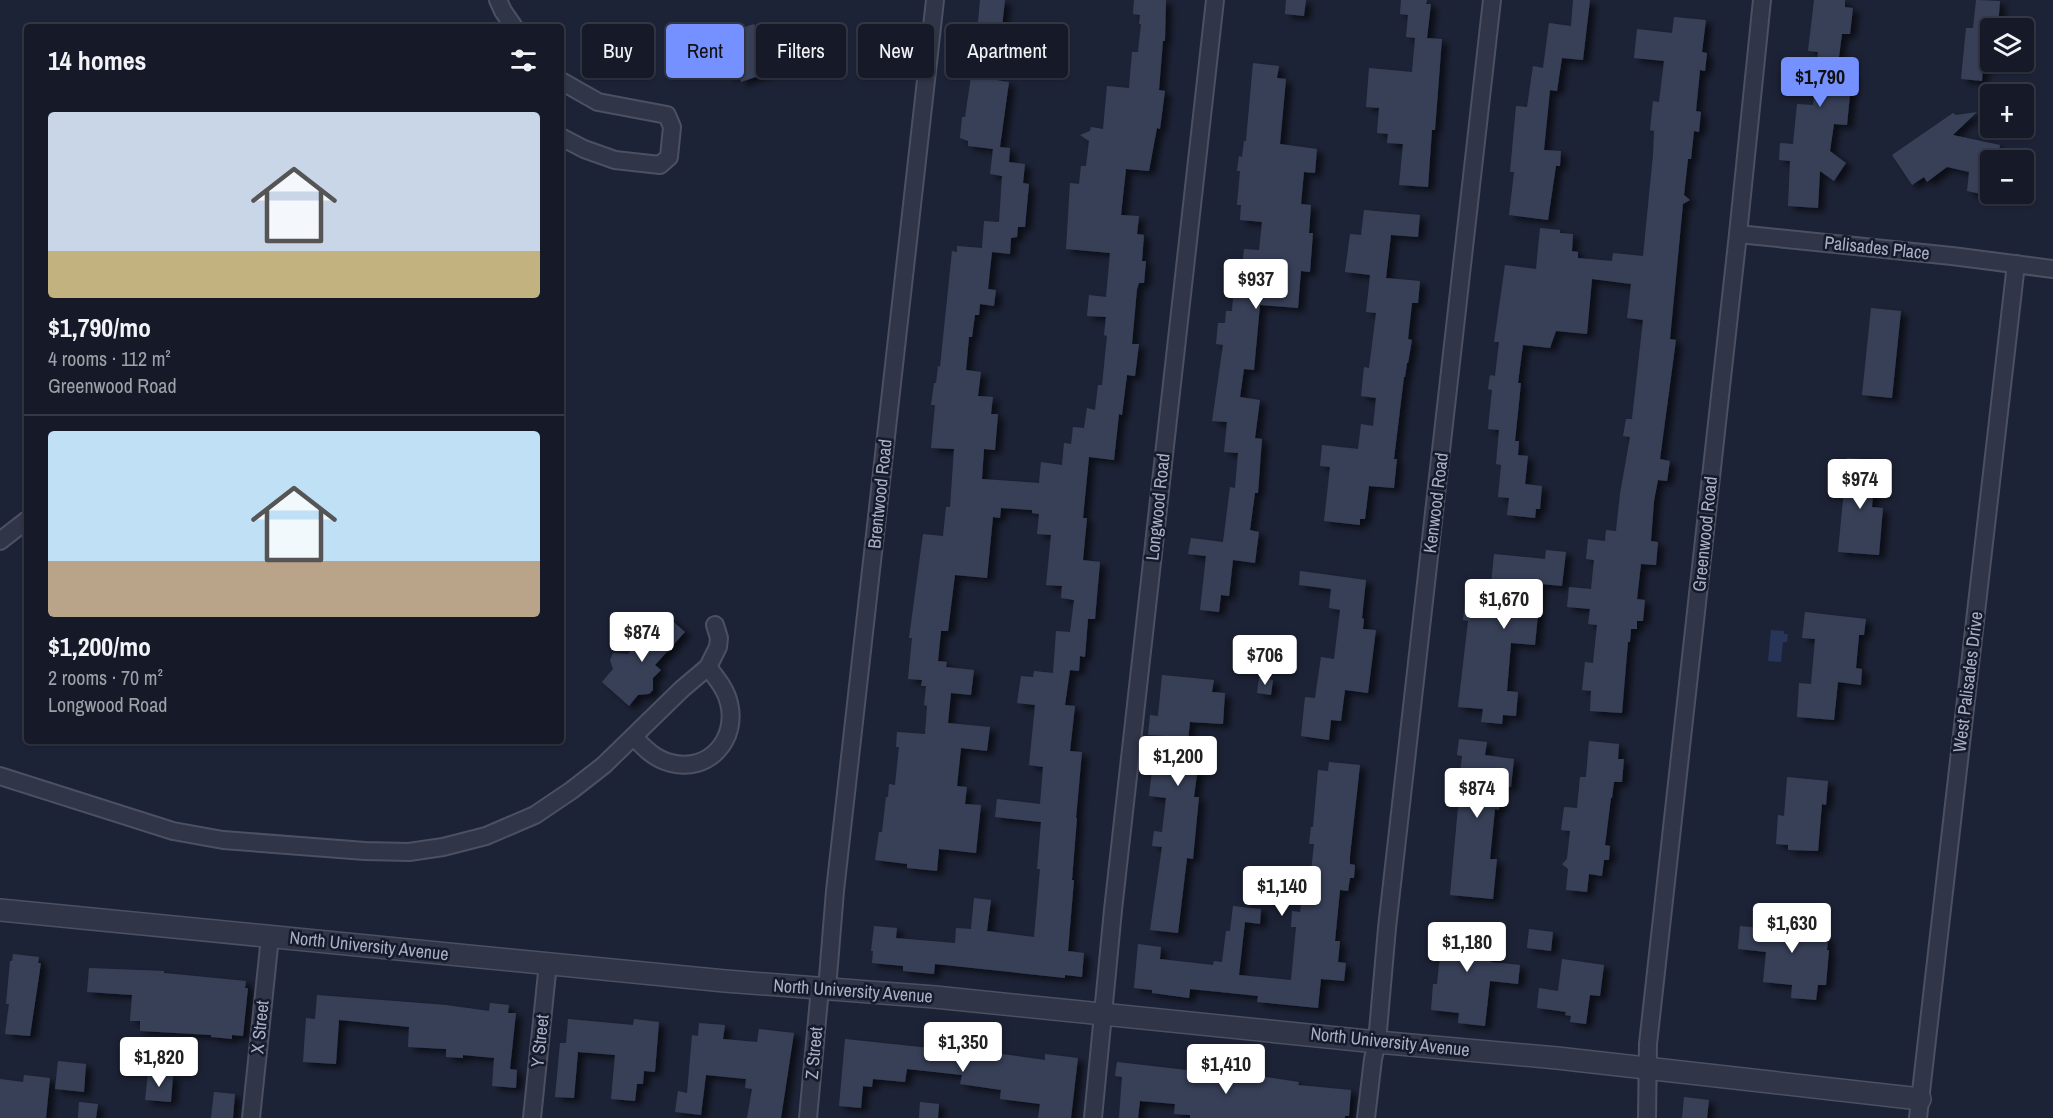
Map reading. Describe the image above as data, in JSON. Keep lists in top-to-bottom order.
{
  "streets": {
    "street": [
      "Palisades Place",
      "Brentwood Road",
      "Kenwood Road",
      "Longwood Road",
      "Greenwood Road",
      "West Palisades Drive",
      "North University Avenue",
      "X Street",
      "Y Street",
      "Z Street"
    ]
  },
  "crossings": [
    ["Palisades Place", "Greenwood Road"],
    ["Palisades Place", "West Palisades Drive"],
    ["Brentwood Road", "North University Avenue"],
    ["Brentwood Road", "Z Street"],
    ["Kenwood Road", "North University Avenue"],
    ["Longwood Road", "North University Avenue"],
    ["Greenwood Road", "North University Avenue"],
    ["West Palisades Drive", "North University Avenue"],
    ["North University Avenue", "X Street"],
    ["North University Avenue", "Y Street"],
    ["North University Avenue", "Z Street"]
  ],
  "page": {
    "map_buttons": ["+", "−"],
    "chip": [
      "Buy",
      "Rent",
      "Filters",
      "New",
      "Apartment"
    ],
    "heading": "14 homes",
    "price": [
      "$1,790",
      "$937",
      "$974",
      "$1,670",
      "$874",
      "$706",
      "$1,200",
      "$874",
      "$1,140",
      "$1,630",
      "$1,180",
      "$1,350",
      "$1,820",
      "$1,410"
    ],
    "list": [
      {
        "name": "$1,790/mo",
        "note": "4 rooms · 112 m² · Greenwood Road"
      },
      {
        "name": "$1,200/mo",
        "note": "2 rooms · 70 m² · Longwood Road"
      }
    ]
  }
}
